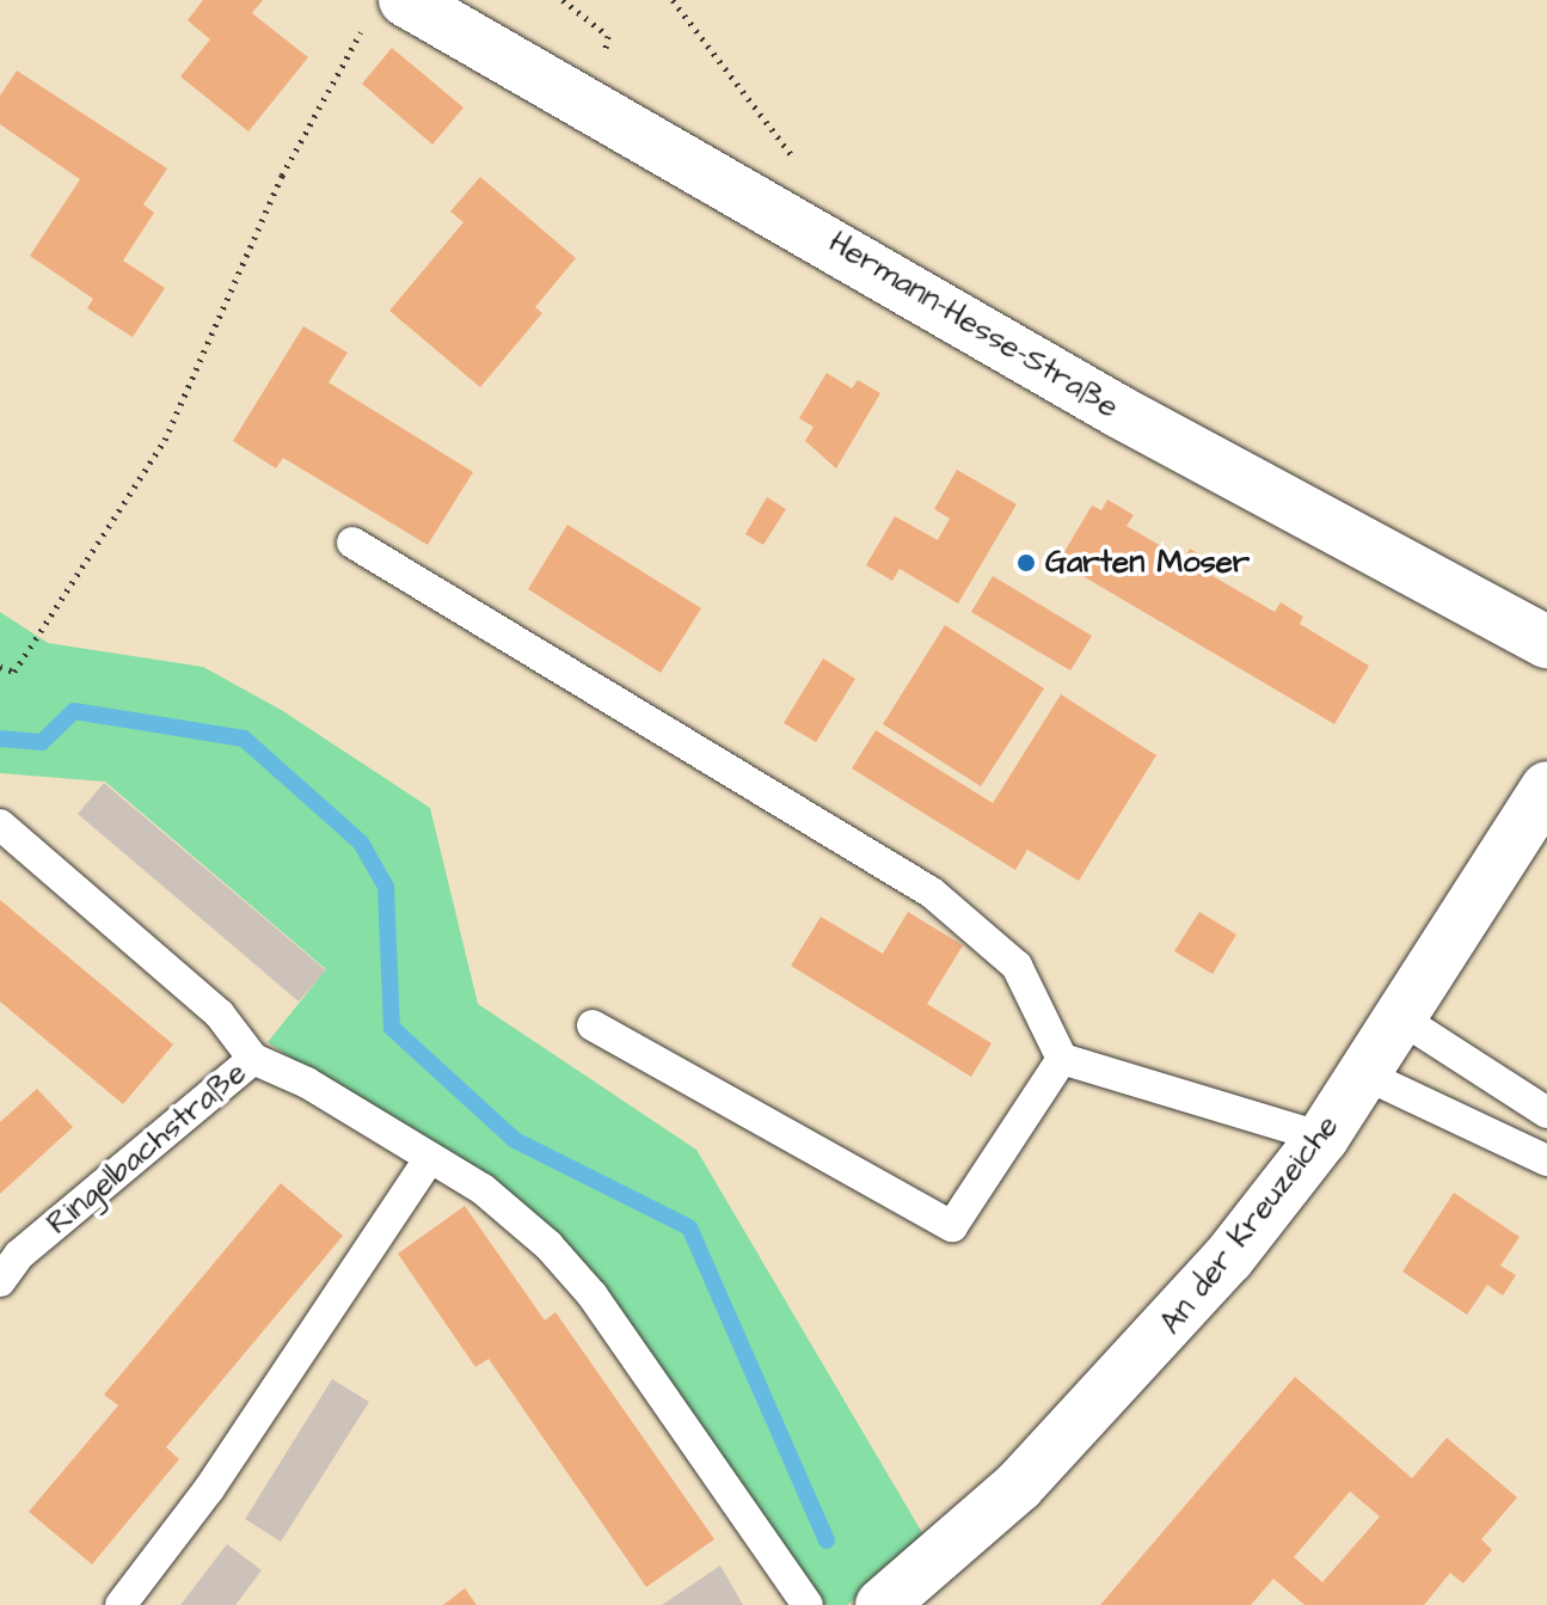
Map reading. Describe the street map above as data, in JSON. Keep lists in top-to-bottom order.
{
  "streets": {
    "street": ["Hermann-Hesse-Straße", "An der Kreuzeiche"],
    "lane": ["Ringelbachstraße"]
  },
  "places": ["Garten Moser"]
}
